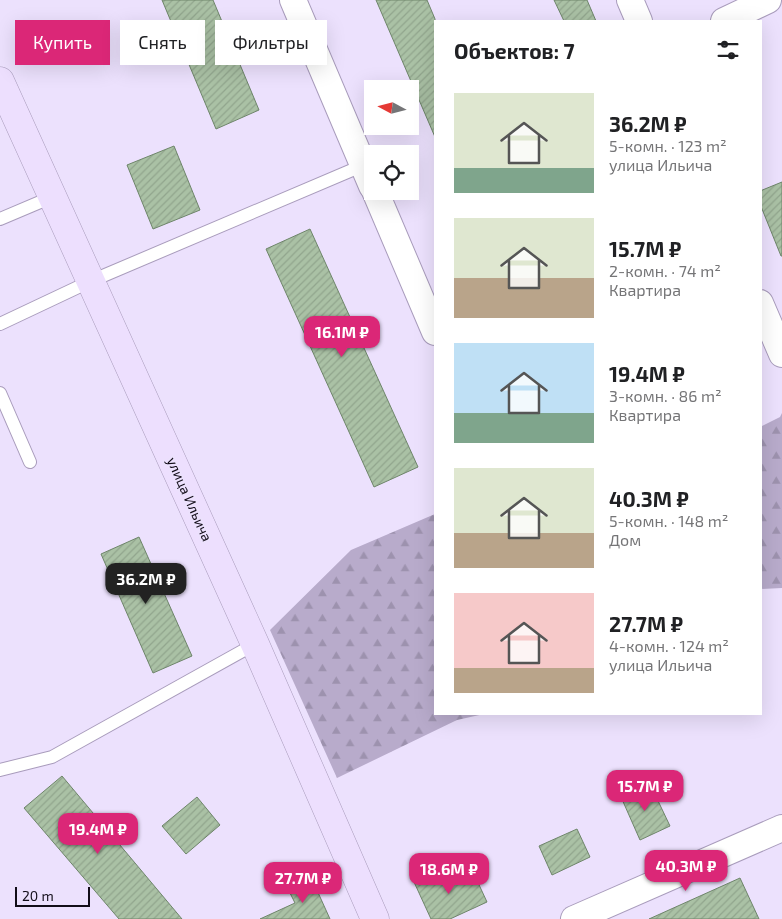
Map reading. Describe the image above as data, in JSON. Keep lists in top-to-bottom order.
{
  "streets": {
    "main road": ["улица Ильича"]
  },
  "scale_bar": "20 m",
  "north": "left",
  "page": {
    "chip": ["Купить", "Снять", "Фильтры"],
    "heading": "Объектов: 7",
    "list": [
      {
        "name": "36.2M ₽",
        "note": "5-комн. · 123 m² · улица Ильича"
      },
      {
        "name": "15.7M ₽",
        "note": "2-комн. · 74 m² · Квартира"
      },
      {
        "name": "19.4M ₽",
        "note": "3-комн. · 86 m² · Квартира"
      },
      {
        "name": "40.3M ₽",
        "note": "5-комн. · 148 m² · Дом"
      },
      {
        "name": "27.7M ₽",
        "note": "4-комн. · 124 m² · улица Ильича"
      }
    ],
    "price": [
      "16.1M ₽",
      "36.2M ₽",
      "15.7M ₽",
      "19.4M ₽",
      "40.3M ₽",
      "18.6M ₽",
      "27.7M ₽"
    ],
    "scale": "20 m"
  }
}
